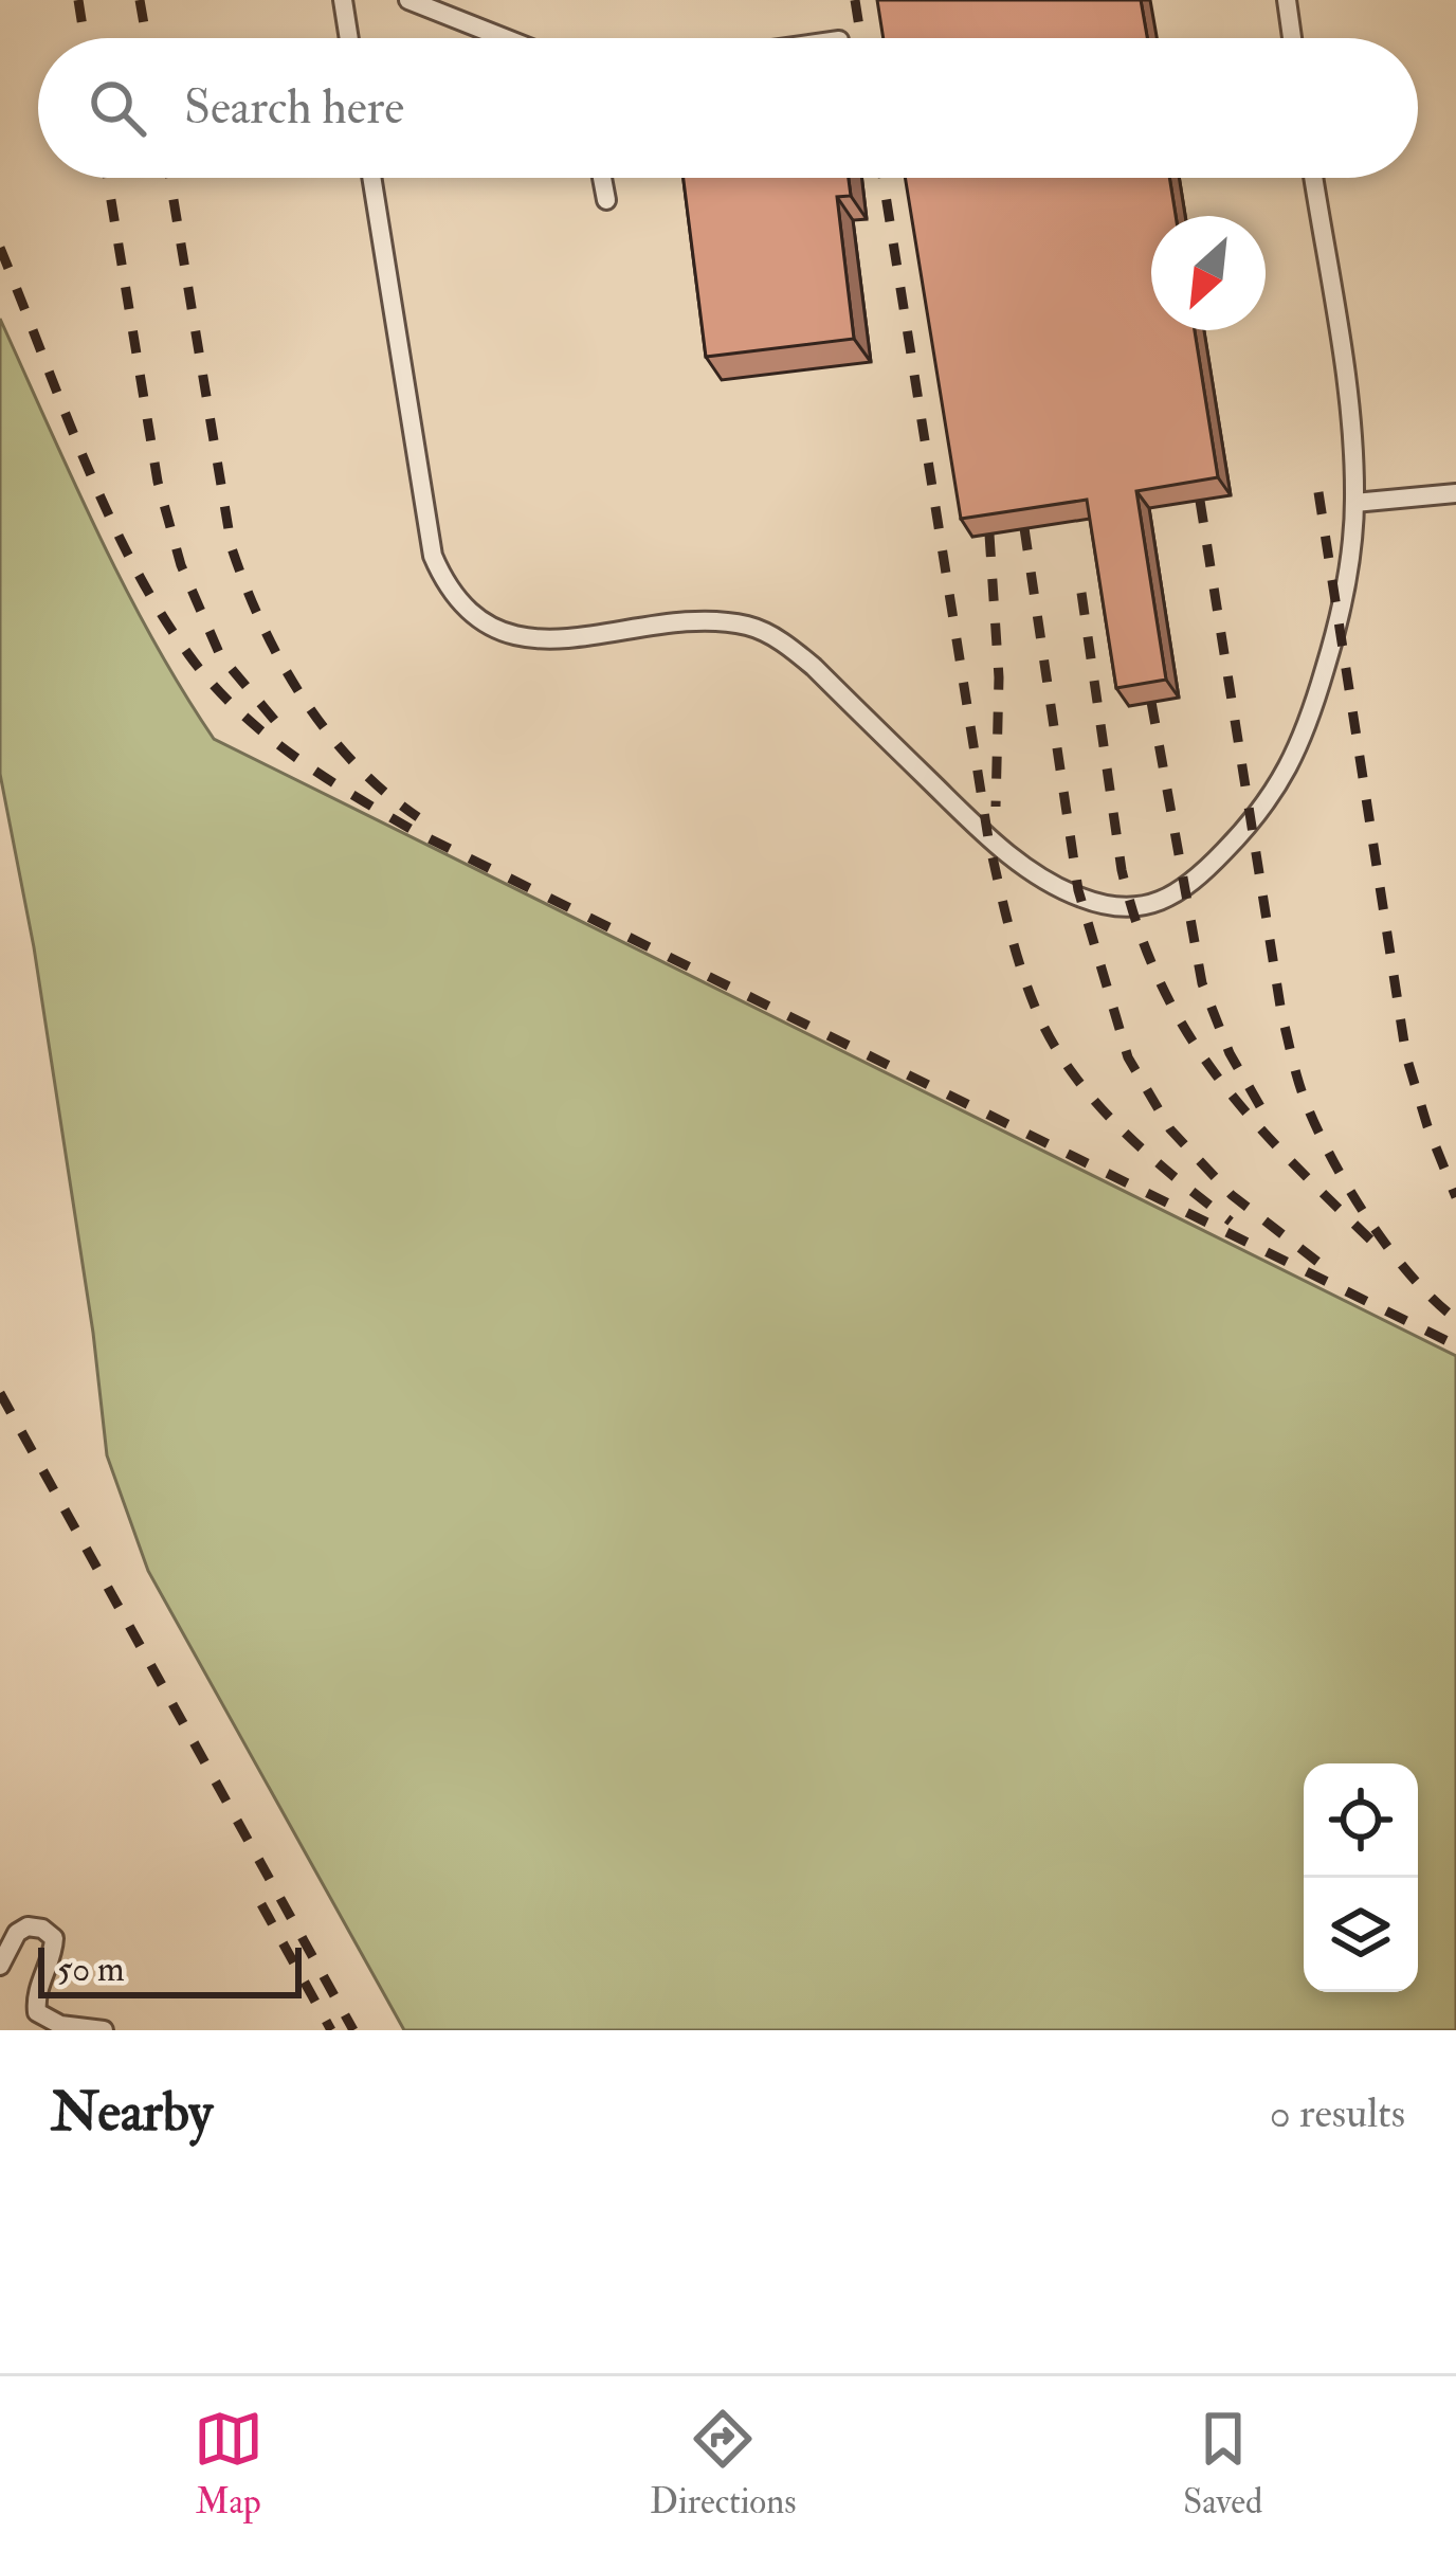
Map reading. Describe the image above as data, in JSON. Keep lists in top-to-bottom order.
{
  "scale_bar": "50 m",
  "north": "bottom left",
  "page": {
    "search": "Search here",
    "scale": "50 m",
    "heading": ["Nearby", "0 results"],
    "nav": ["Map", "Directions", "Saved"]
  }
}
